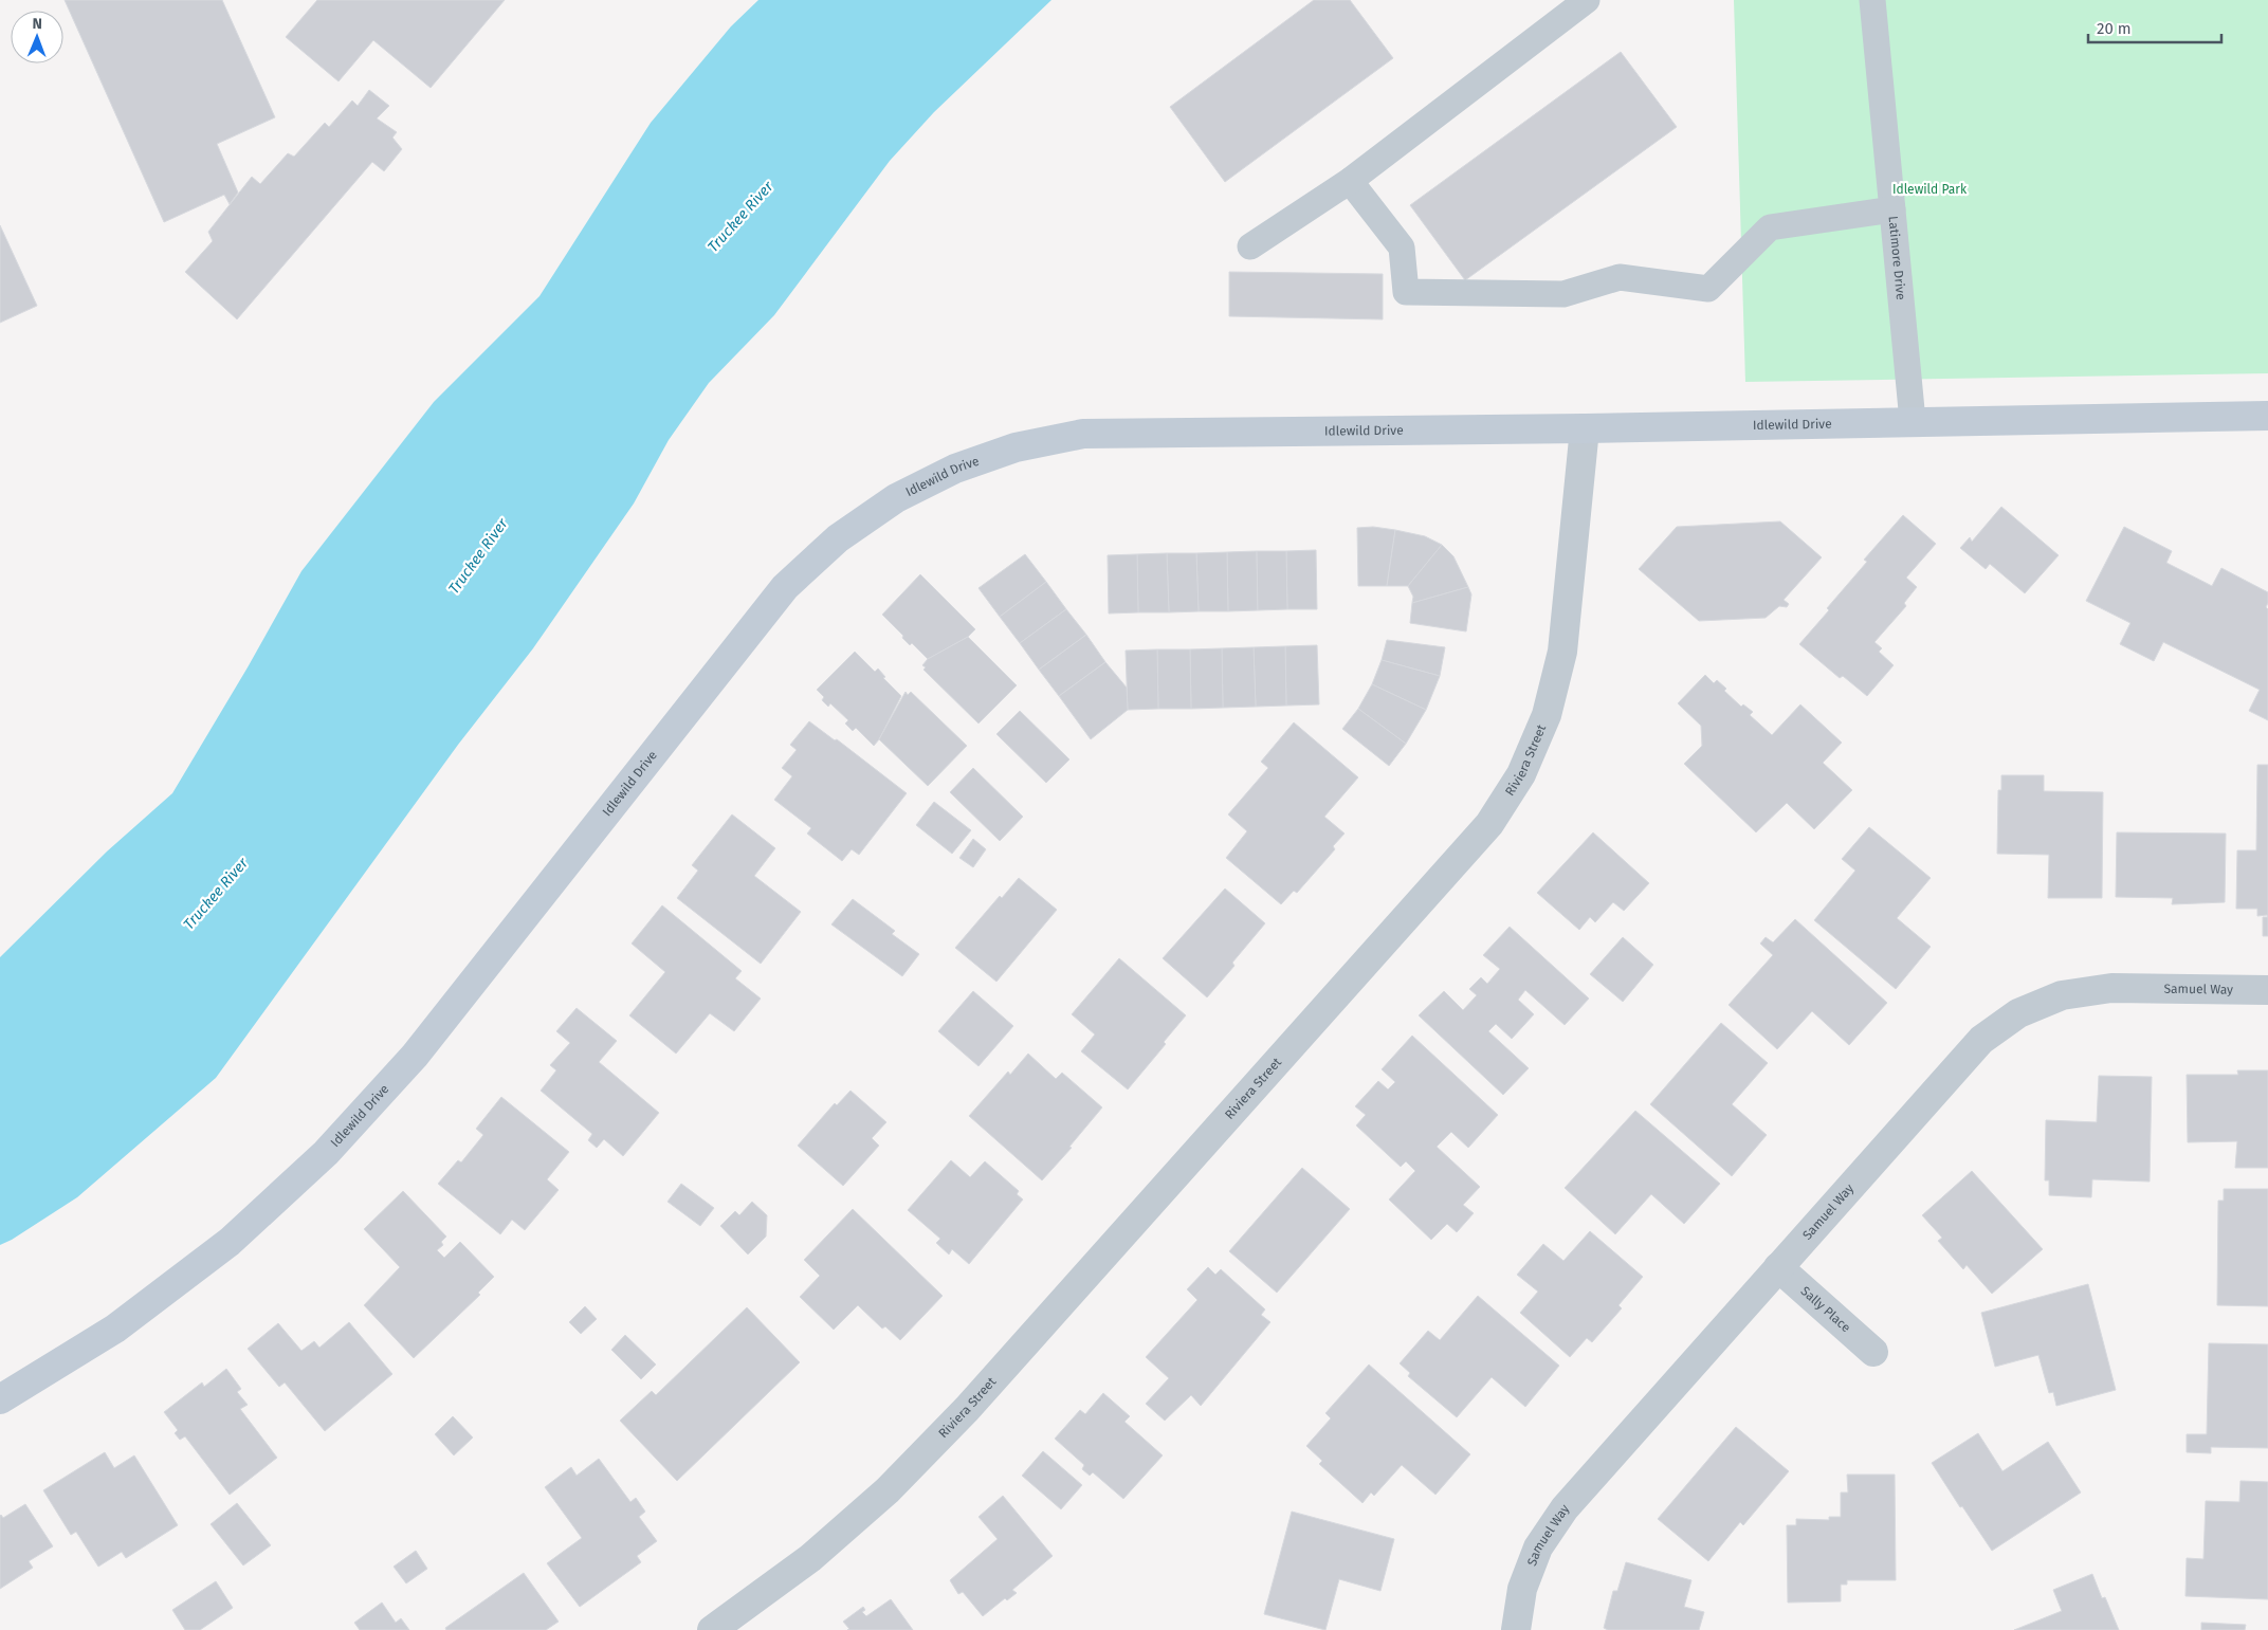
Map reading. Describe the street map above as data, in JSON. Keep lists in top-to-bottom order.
{
  "streets": {
    "street": [
      "Idlewild Drive",
      "Riviera Street",
      "Samuel Way",
      "Sally Place"
    ],
    "lane": ["Latimore Drive"]
  },
  "crossings": [
    ["Latimore Drive", "Idlewild Drive"],
    ["Idlewild Drive", "Riviera Street"],
    ["Samuel Way", "Sally Place"]
  ],
  "water": ["Truckee River"],
  "parks": ["Idlewild Park"],
  "scale_bar": "20 m",
  "north": "top"
}
